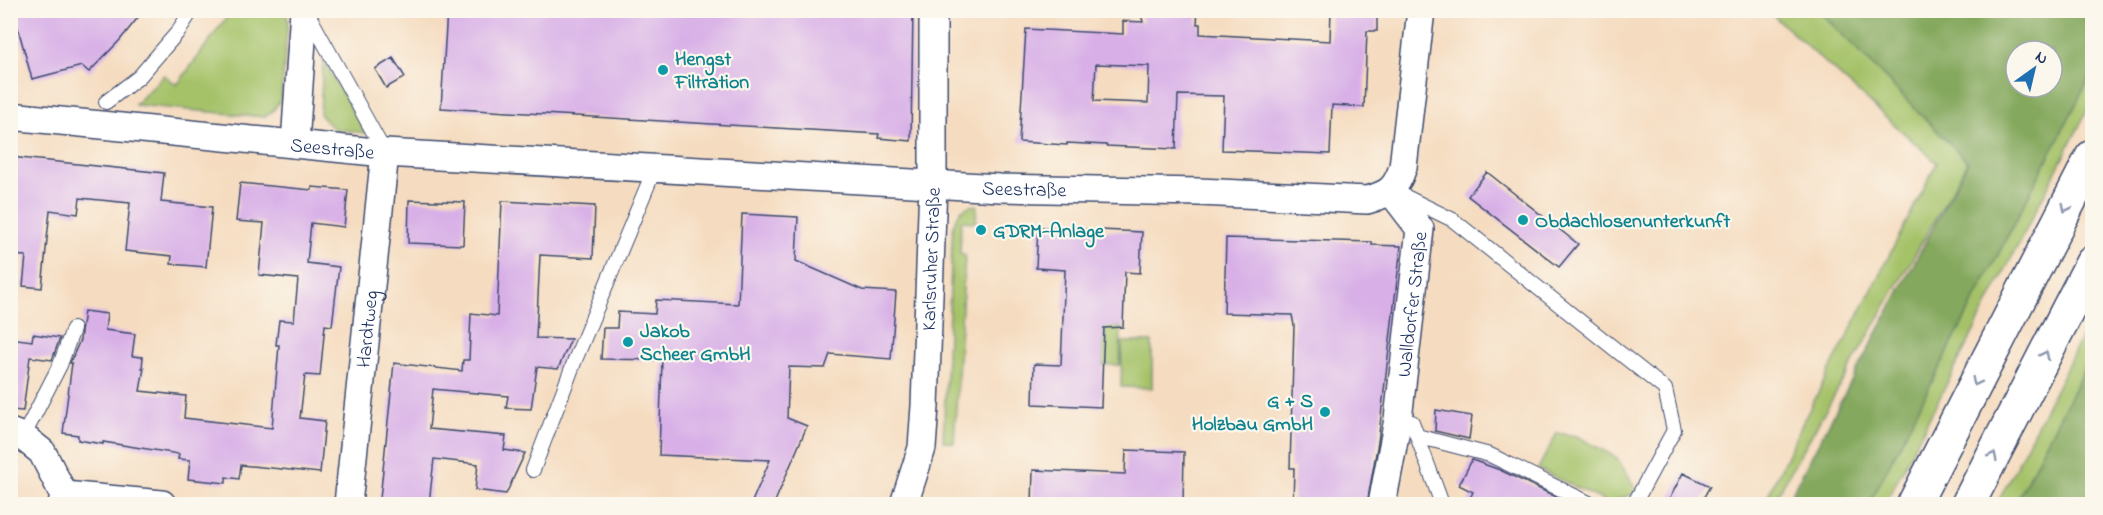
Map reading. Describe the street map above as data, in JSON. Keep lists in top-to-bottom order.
{
  "streets": {
    "street": [
      "Seestraße",
      "Karlsruher Straße",
      "Walldorfer Straße",
      "Hardtweg"
    ]
  },
  "crossings": [
    ["Seestraße", "Karlsruher Straße"],
    ["Seestraße", "Walldorfer Straße"],
    ["Seestraße", "Hardtweg"]
  ],
  "places": [
    "Hengst Filtration",
    "Obdachlosenunterkunft",
    "GDRM-Anlage",
    "Jakob Scheer GmbH",
    "G + S Holzbau GmbH"
  ],
  "north": "top right"
}
